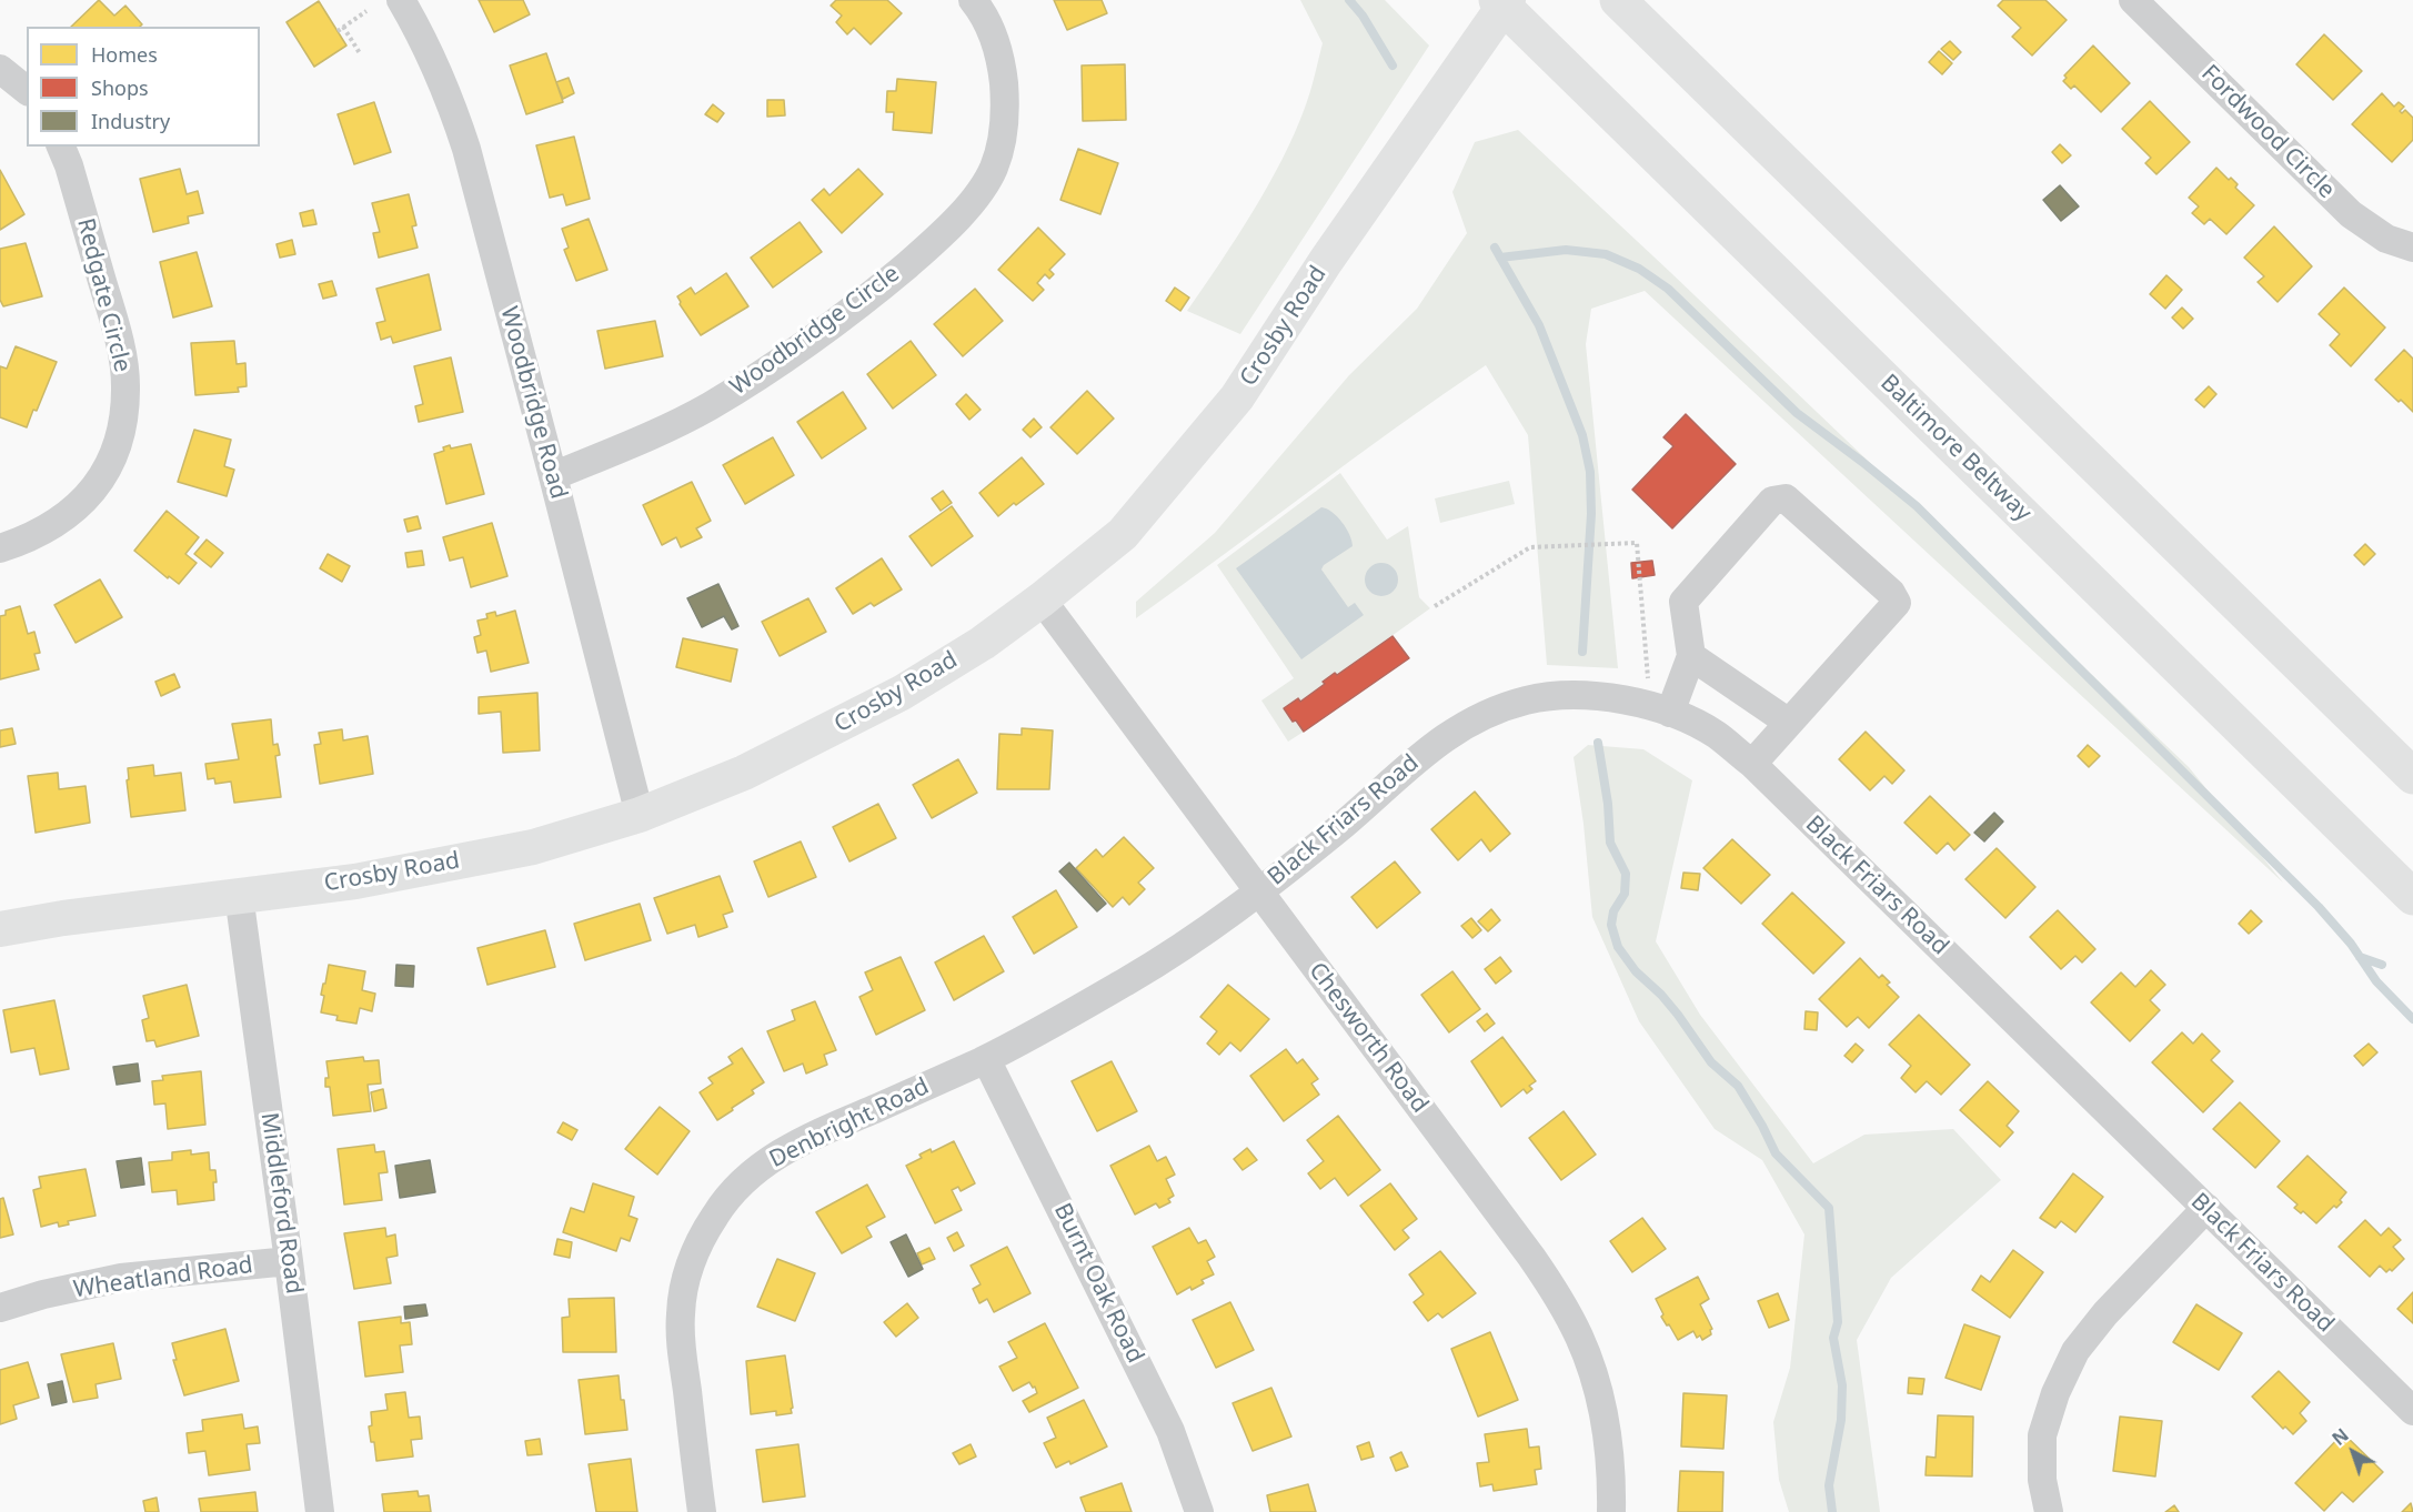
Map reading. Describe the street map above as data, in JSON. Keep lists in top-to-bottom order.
{
  "streets": {
    "highway": ["Baltimore Beltway"],
    "main road": ["Crosby Road"],
    "street": [
      "Fordwood Circle",
      "Redgate Circle",
      "Woodbridge Circle",
      "Woodbridge Road",
      "Black Friars Road",
      "Chesworth Road",
      "Denbright Road",
      "Middleford Road",
      "Wheatland Road",
      "Burnt Oak Road"
    ]
  },
  "crossings": [
    ["Crosby Road", "Woodbridge Road"],
    ["Crosby Road", "Chesworth Road"],
    ["Crosby Road", "Middleford Road"],
    ["Woodbridge Circle", "Woodbridge Road"],
    ["Black Friars Road", "Chesworth Road"],
    ["Black Friars Road", "Denbright Road"],
    ["Chesworth Road", "Denbright Road"],
    ["Denbright Road", "Burnt Oak Road"],
    ["Middleford Road", "Wheatland Road"]
  ],
  "legend": ["Homes", "Shops", "Industry"],
  "north": "top left"
}
